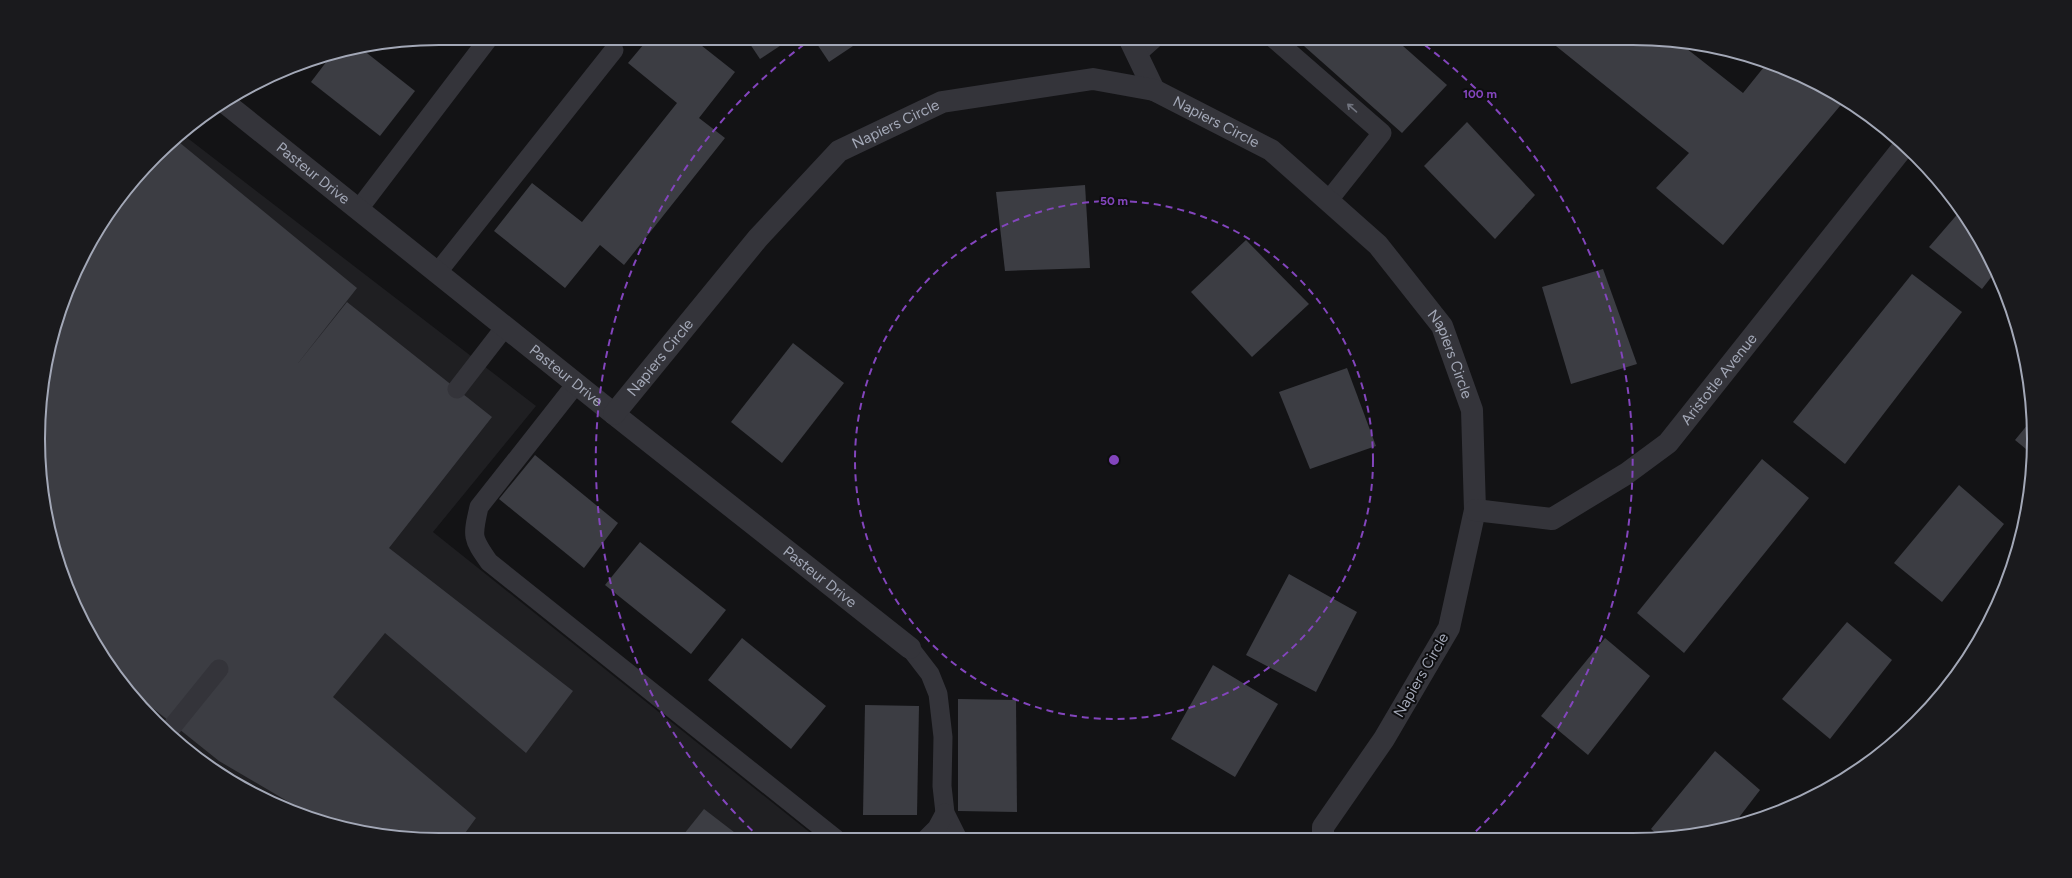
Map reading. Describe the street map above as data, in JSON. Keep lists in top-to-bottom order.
{
  "streets": {
    "street": ["Napiers Circle", "Pasteur Drive", "Aristotle Avenue"]
  },
  "crossings": [
    ["Napiers Circle", "Pasteur Drive"],
    ["Napiers Circle", "Aristotle Avenue"]
  ],
  "rings": ["100 m", "50 m"]
}
